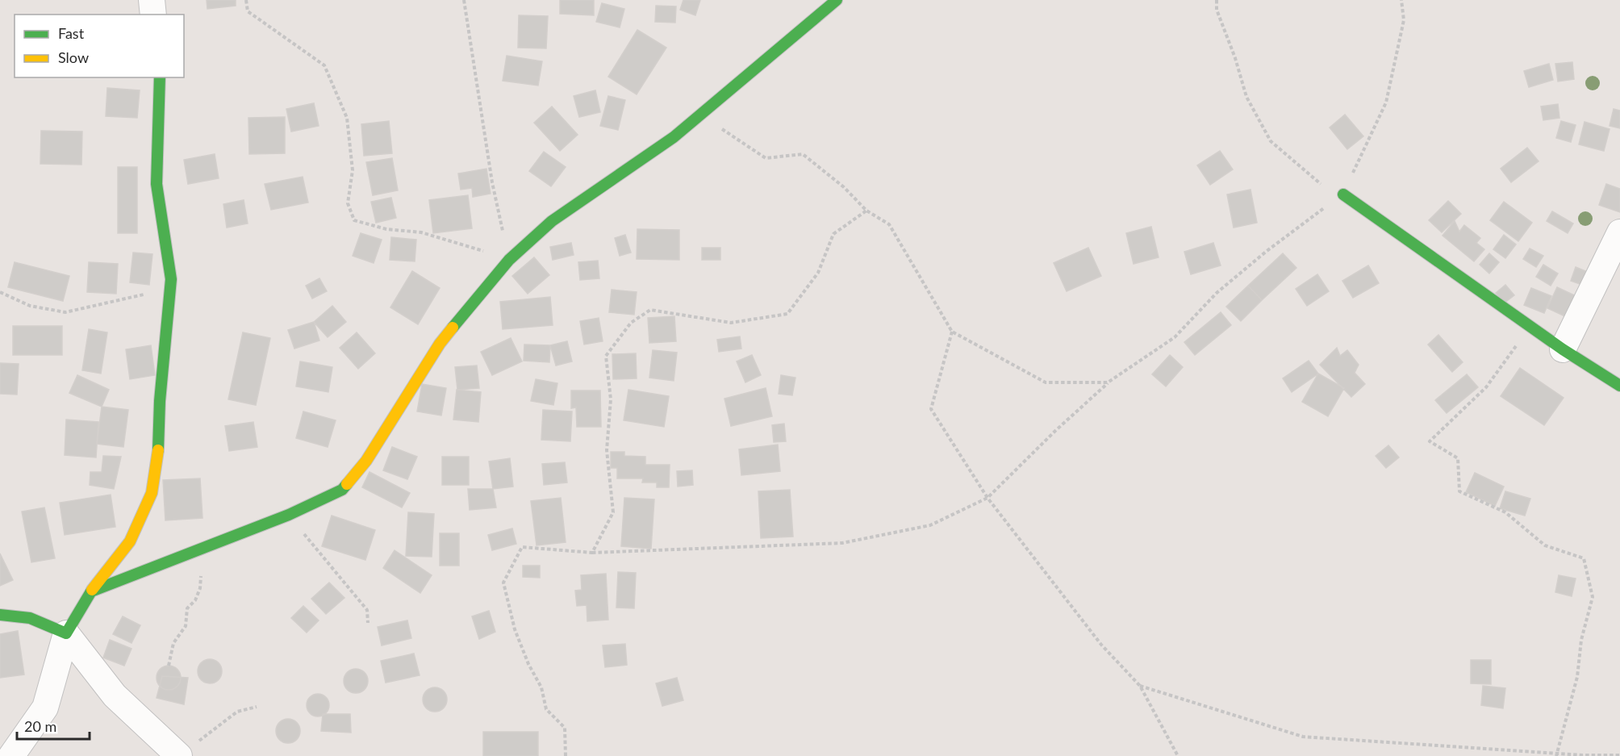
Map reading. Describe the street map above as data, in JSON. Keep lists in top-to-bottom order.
{
  "legend": ["Fast", "Slow"],
  "scale_bar": "20 m"
}
